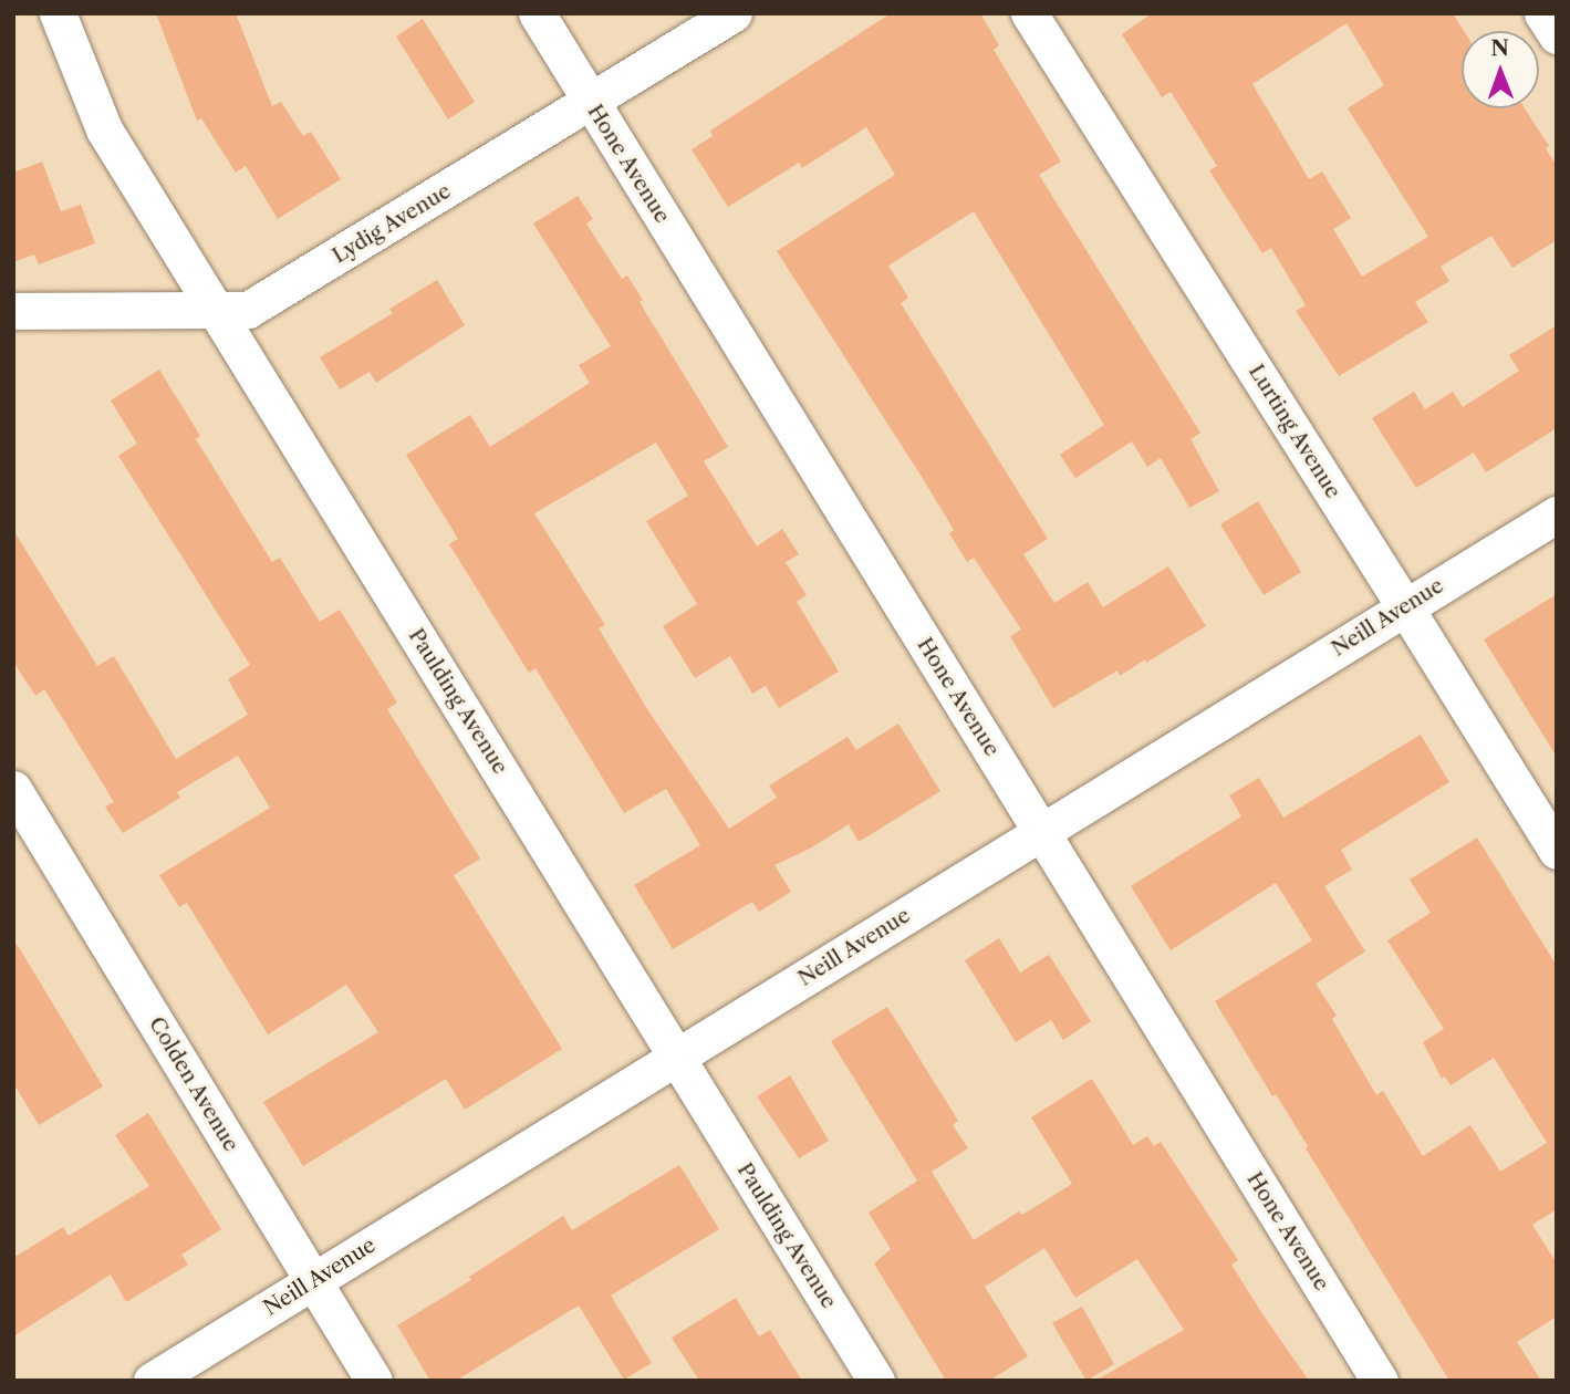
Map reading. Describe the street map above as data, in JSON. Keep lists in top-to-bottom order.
{
  "streets": {
    "street": [
      "Hone Avenue",
      "Lydig Avenue",
      "Lurting Avenue",
      "Neill Avenue",
      "Paulding Avenue",
      "Colden Avenue"
    ]
  },
  "crossings": [
    ["Hone Avenue", "Lydig Avenue"],
    ["Hone Avenue", "Neill Avenue"],
    ["Lydig Avenue", "Paulding Avenue"],
    ["Lurting Avenue", "Neill Avenue"],
    ["Neill Avenue", "Paulding Avenue"],
    ["Neill Avenue", "Colden Avenue"]
  ],
  "north": "top"
}
